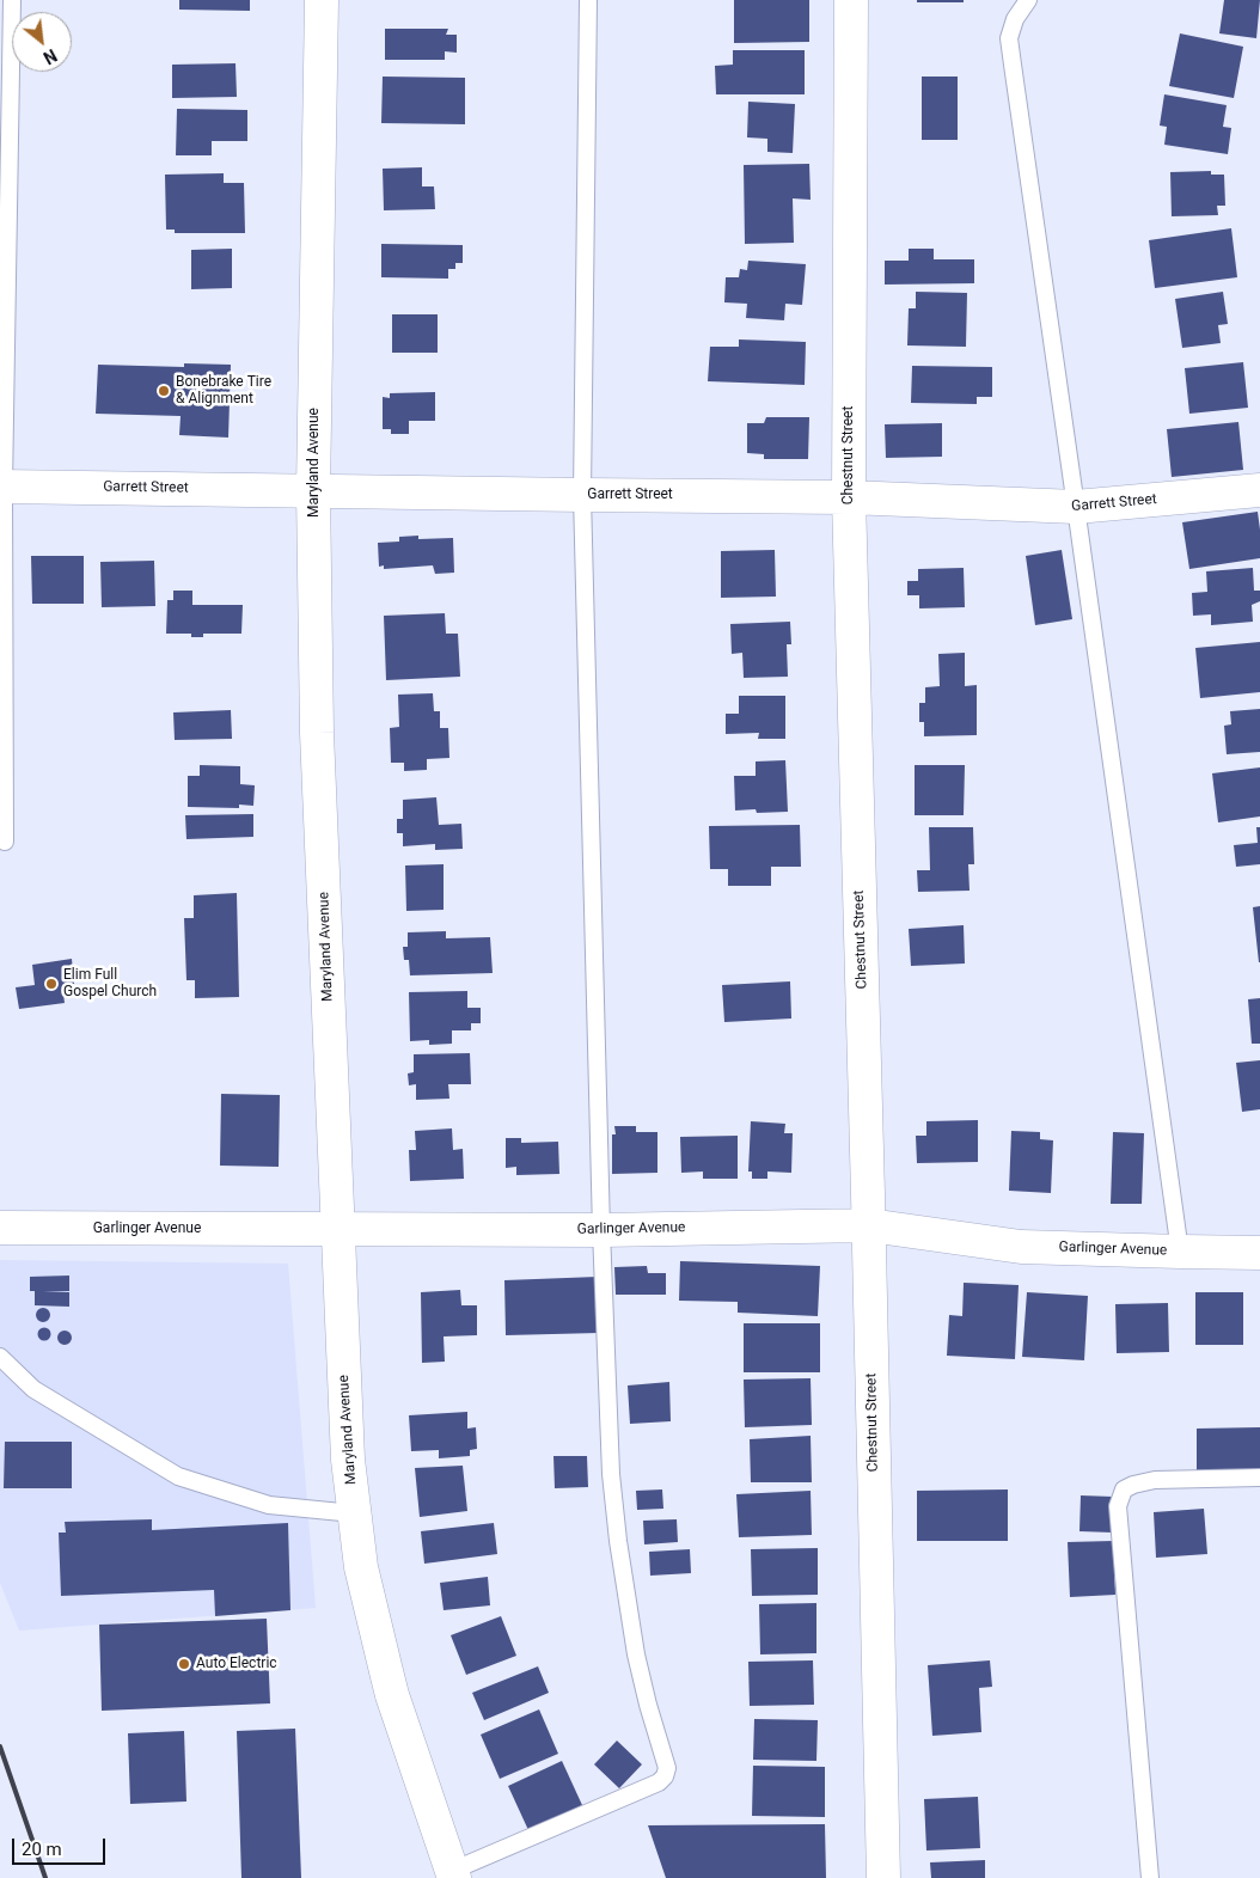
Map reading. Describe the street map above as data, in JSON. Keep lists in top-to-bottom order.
{
  "streets": {
    "street": [
      "Chestnut Street",
      "Maryland Avenue",
      "Garrett Street",
      "Garlinger Avenue"
    ]
  },
  "crossings": [
    ["Chestnut Street", "Garrett Street"],
    ["Chestnut Street", "Garlinger Avenue"],
    ["Maryland Avenue", "Garrett Street"],
    ["Maryland Avenue", "Garlinger Avenue"]
  ],
  "places": ["Bonebrake Tire & Alignment", "Elim Full Gospel Church", "Auto Electric"],
  "scale_bar": "20 m",
  "north": "bottom right"
}
